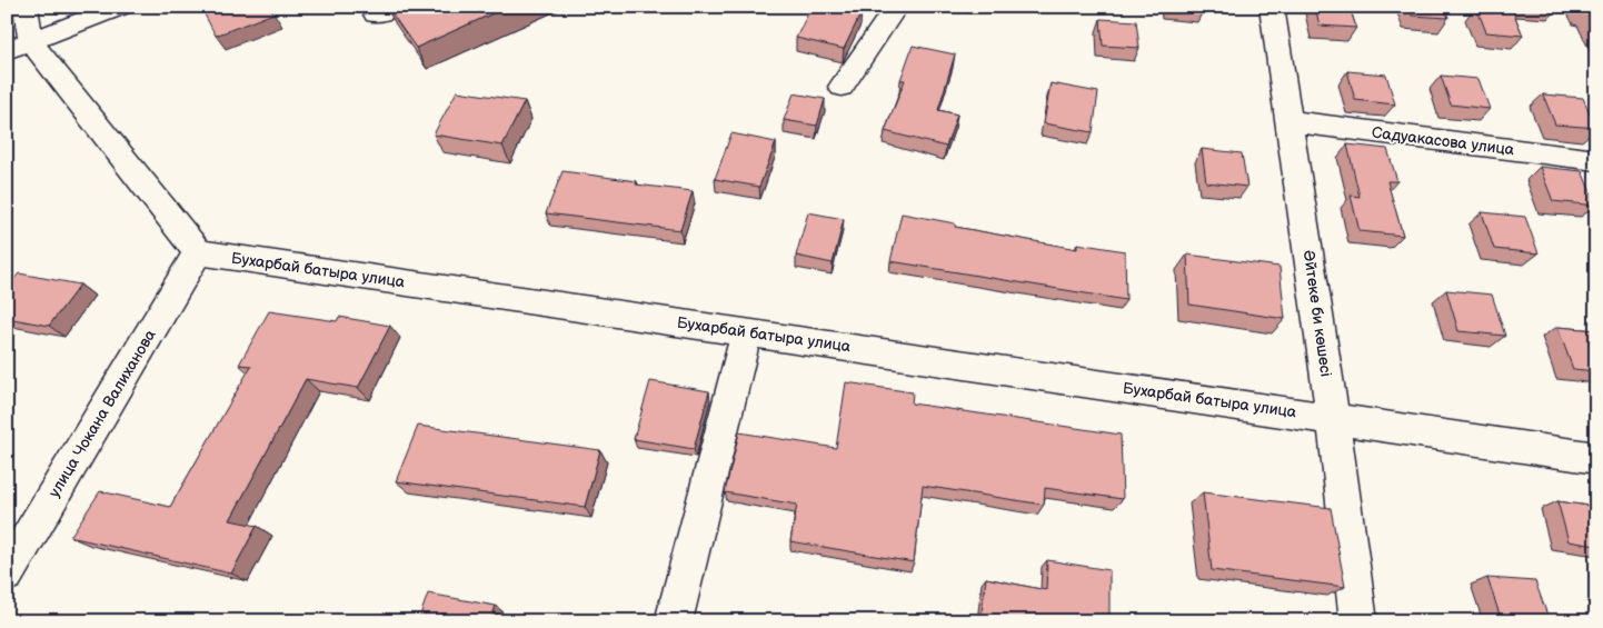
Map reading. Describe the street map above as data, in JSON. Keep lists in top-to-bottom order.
{
  "streets": {
    "street": [
      "Садуакасова улица",
      "Бухарбай батыра улица",
      "Әйтеке би көшесі",
      "улица Чокана Валиханова"
    ]
  },
  "crossings": [
    ["Садуакасова улица", "Әйтеке би көшесі"],
    ["Бухарбай батыра улица", "Әйтеке би көшесі"],
    ["Бухарбай батыра улица", "улица Чокана Валиханова"]
  ]
}
